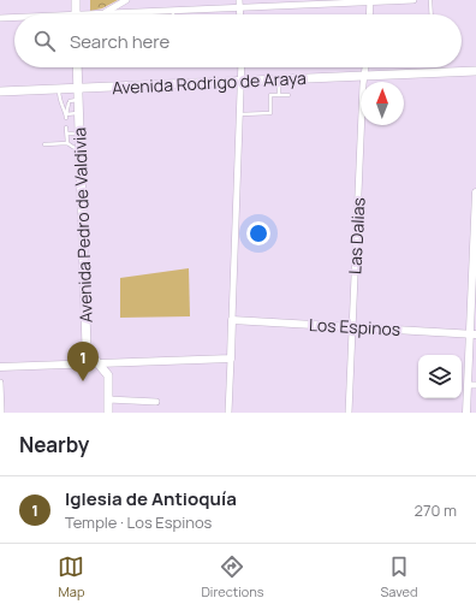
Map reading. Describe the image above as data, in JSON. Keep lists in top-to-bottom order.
{
  "streets": {
    "main road": ["Avenida Rodrigo de Araya", "Avenida Pedro de Valdivia"],
    "street": ["Las Dalias", "Los Espinos"]
  },
  "crossings": [
    ["Avenida Rodrigo de Araya", "Avenida Pedro de Valdivia"],
    ["Avenida Rodrigo de Araya", "Las Dalias"],
    ["Las Dalias", "Los Espinos"]
  ],
  "north": "top",
  "page": {
    "search": "Search here",
    "pins": "1",
    "heading": "Nearby",
    "list": [
      {
        "mark": "1",
        "name": "Iglesia de Antioquía",
        "note": "Temple · Los Espinos",
        "value": "270 m"
      }
    ],
    "nav": ["Map", "Directions", "Saved"]
  }
}
